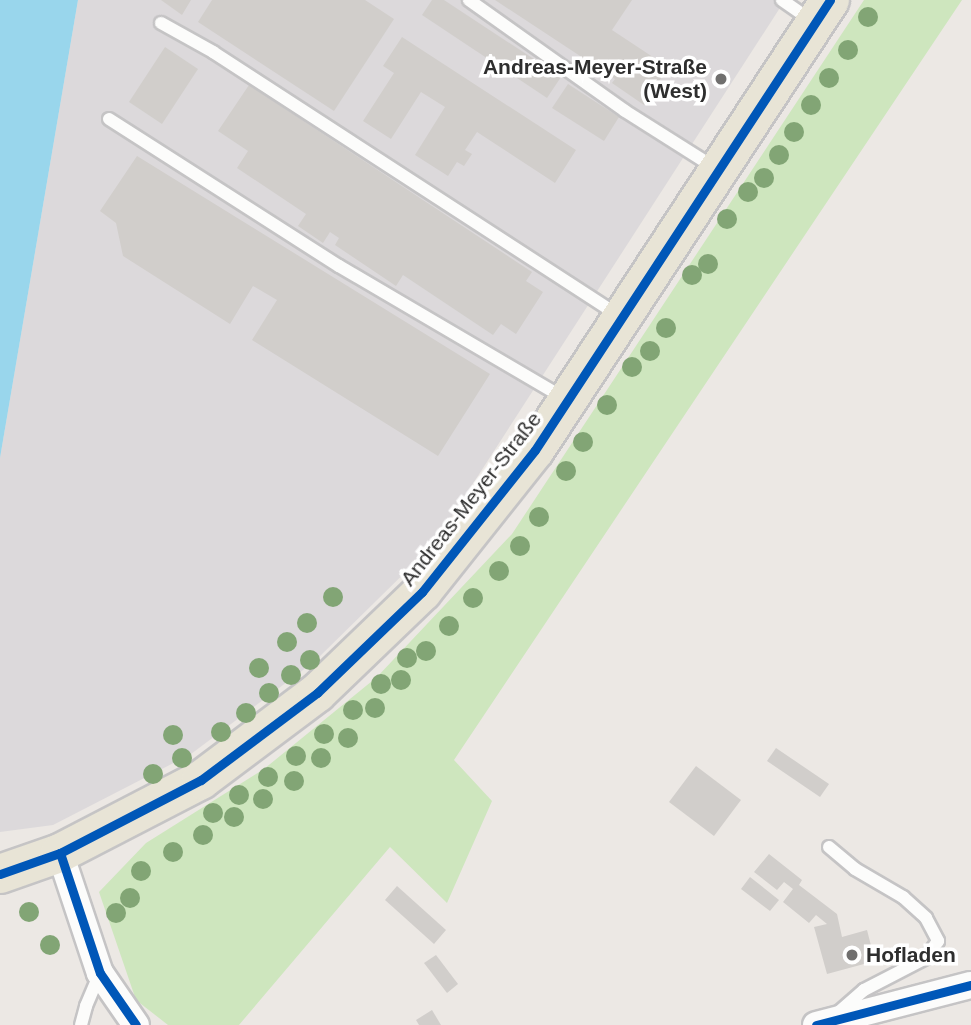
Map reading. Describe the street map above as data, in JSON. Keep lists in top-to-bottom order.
{
  "streets": {
    "main road": ["Andreas-Meyer-Straße"]
  },
  "places": ["Andreas-Meyer-Straße (West)", "Hofladen"]
}
